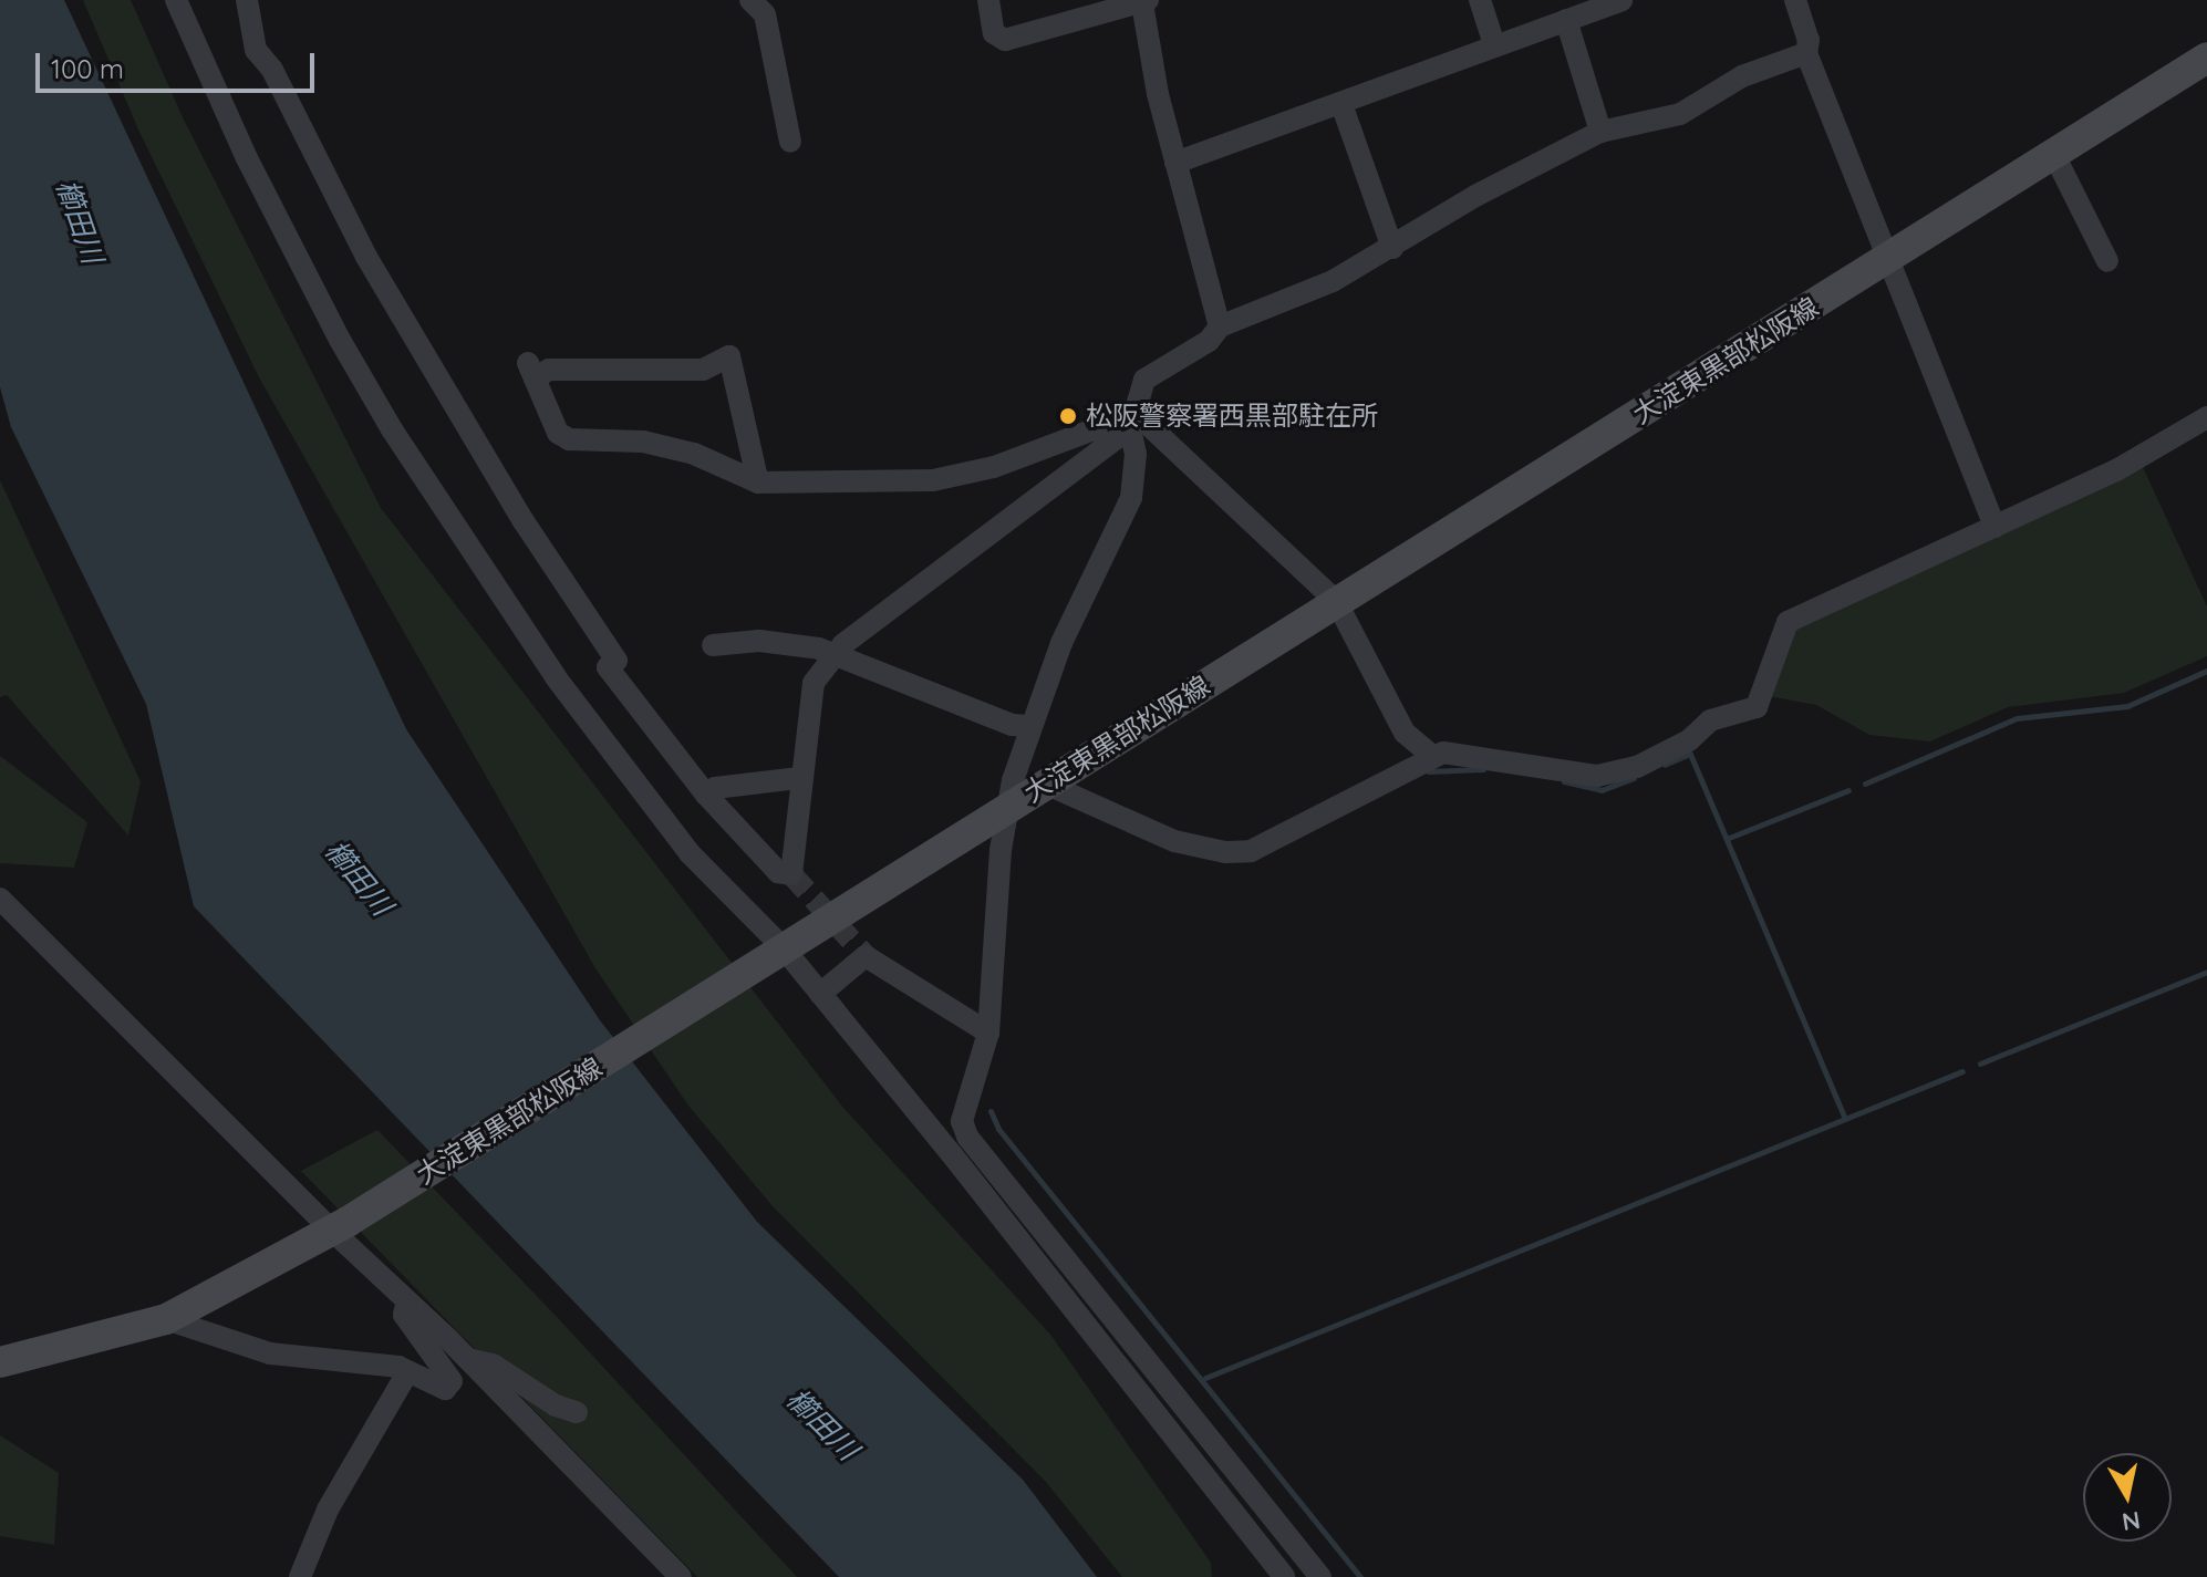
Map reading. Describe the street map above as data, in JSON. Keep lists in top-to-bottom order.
{
  "streets": {
    "main road": ["大淀東黒部松阪線"]
  },
  "water": ["櫛田川"],
  "places": ["松阪警察署西黒部駐在所"],
  "scale_bar": "100 m",
  "north": "bottom"
}
